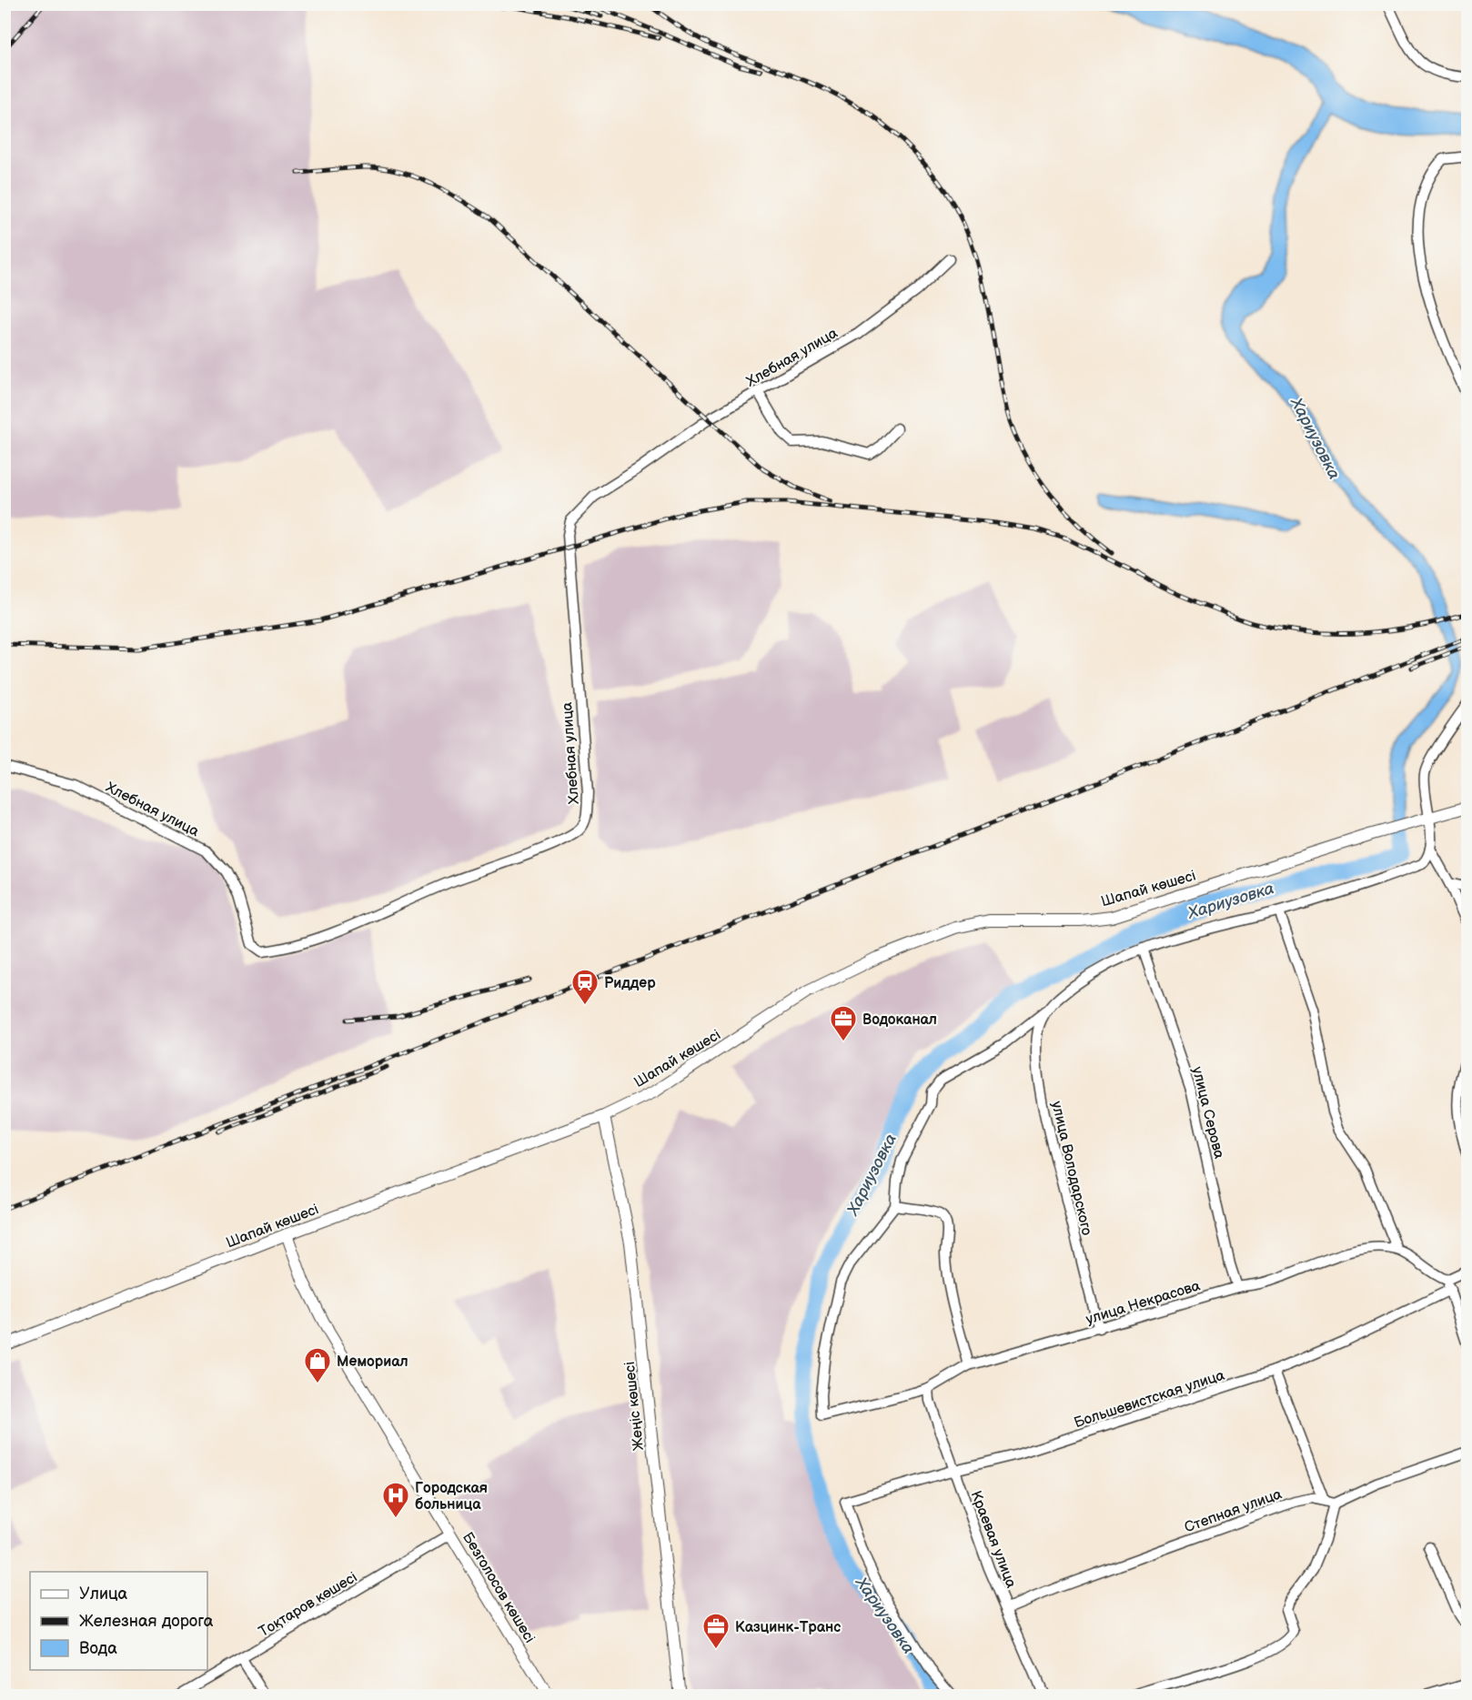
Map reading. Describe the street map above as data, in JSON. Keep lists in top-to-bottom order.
{
  "streets": {
    "street": [
      "Хлебная улица",
      "Шапай көшесі",
      "улица Серова",
      "улица Володарского",
      "улица Некрасова",
      "Большевистская улица",
      "Жеңіс көшесі",
      "Степная улица",
      "Краевая улица",
      "Безголосов көшесі",
      "Тоқтаров көшесі"
    ]
  },
  "crossings": [
    ["Шапай көшесі", "Жеңіс көшесі"],
    ["Шапай көшесі", "Безголосов көшесі"],
    ["улица Серова", "улица Володарского"],
    ["улица Серова", "улица Некрасова"],
    ["улица Володарского", "улица Некрасова"],
    ["улица Некрасова", "Краевая улица"],
    ["Большевистская улица", "Краевая улица"],
    ["Степная улица", "Краевая улица"],
    ["Безголосов көшесі", "Тоқтаров көшесі"]
  ],
  "water": ["Хариузовка"],
  "places": {
    "station": ["Риддер"],
    "office": ["Водоканал", "Казцинк-Транс"],
    "shop": ["Мемориал"],
    "hospital": ["Городская больница"]
  },
  "legend": ["Улица", "Железная дорога", "Вода"]
}
